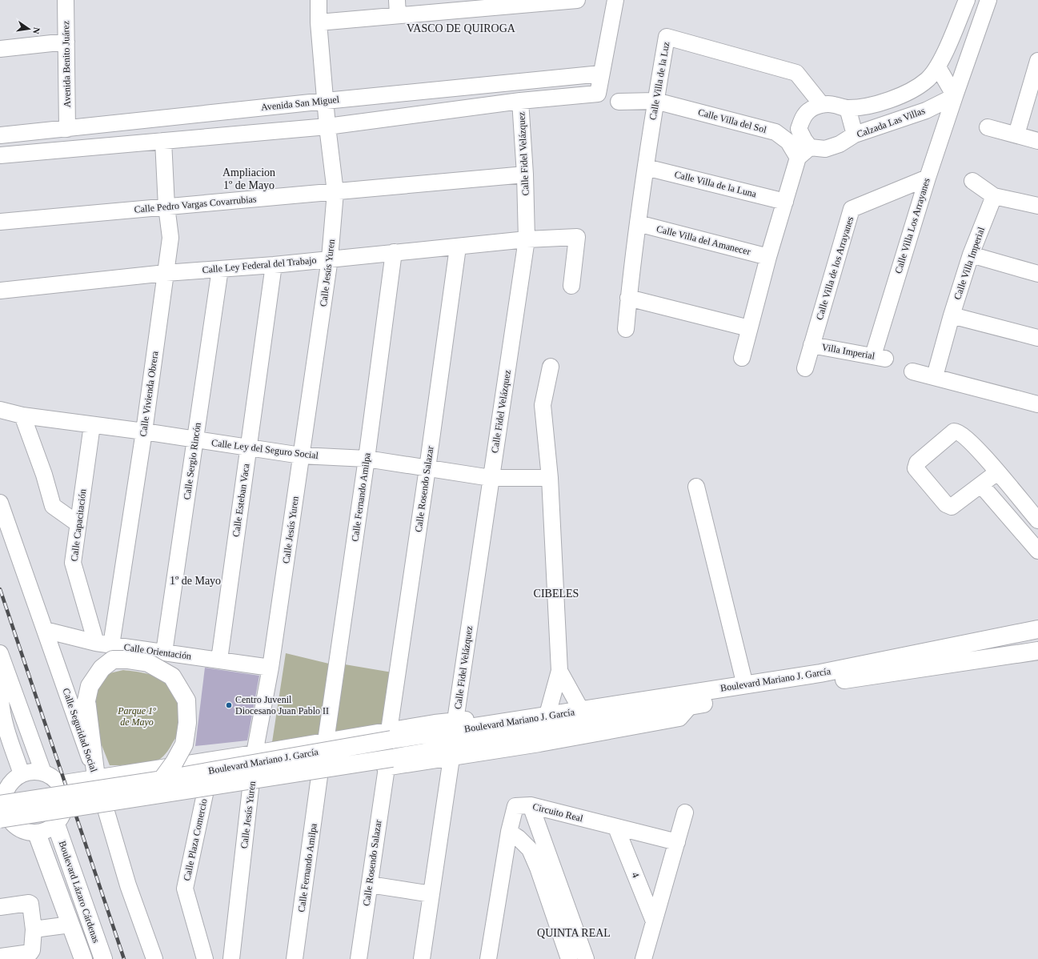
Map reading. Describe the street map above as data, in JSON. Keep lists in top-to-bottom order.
{
  "streets": {
    "main road": ["Boulevard Mariano J. García", "Boulevard Lázaro Cárdenas"],
    "street": [
      "Avenida Benito Juárez",
      "Calle Villa de la Luz",
      "Avenida San Miguel",
      "Calle Villa del Sol",
      "Calzada Las Villas",
      "Calle Fidel Velázquez",
      "Calle Villa de la Luna",
      "Calle Pedro Vargas Covarrubias",
      "Calle Villa Los Arrayanes",
      "Calle Villa del Amanecer",
      "Calle Villa Imperial",
      "Calle Ley Federal del Trabajo",
      "Calle Villa de los Arrayanes",
      "Calle Jesús Yuren",
      "Villa Imperial",
      "Calle Vivienda Obrera",
      "Calle Ley del Seguro Social",
      "Calle Sergio Rincón",
      "Calle Rosendo Salazar",
      "Calle Fernando Amilpa",
      "Calle Esteban Vaca",
      "Calle Capacitación",
      "Calle Orientación",
      "Calle Seguridad Social",
      "Circuito Real",
      "Calle Plaza Comercio",
      "4"
    ]
  },
  "crossings": [
    ["Avenida Benito Juárez", "Avenida San Miguel"],
    ["Calle Villa de la Luz", "Calle Villa del Sol"],
    ["Calle Villa de la Luz", "Calzada Las Villas"],
    ["Calle Villa de la Luz", "Calle Villa de la Luna"],
    ["Calle Villa de la Luz", "Calle Villa del Amanecer"],
    ["Avenida San Miguel", "Calle Jesús Yuren"],
    ["Calzada Las Villas", "Calle Villa Los Arrayanes"],
    ["Calle Fidel Velázquez", "Calle Pedro Vargas Covarrubias"],
    ["Calle Fidel Velázquez", "Calle Ley Federal del Trabajo"],
    ["Calle Fidel Velázquez", "Calle Ley del Seguro Social"],
    ["Calle Pedro Vargas Covarrubias", "Calle Jesús Yuren"],
    ["Calle Pedro Vargas Covarrubias", "Calle Vivienda Obrera"],
    ["Calle Villa Los Arrayanes", "Calle Villa de los Arrayanes"],
    ["Calle Villa Los Arrayanes", "Villa Imperial"],
    ["Calle Ley Federal del Trabajo", "Calle Jesús Yuren"],
    ["Calle Ley Federal del Trabajo", "Calle Vivienda Obrera"],
    ["Calle Ley Federal del Trabajo", "Calle Sergio Rincón"],
    ["Calle Ley Federal del Trabajo", "Calle Rosendo Salazar"],
    ["Calle Ley Federal del Trabajo", "Calle Fernando Amilpa"],
    ["Calle Ley Federal del Trabajo", "Calle Esteban Vaca"],
    ["Calle Villa de los Arrayanes", "Villa Imperial"],
    ["Calle Jesús Yuren", "Calle Ley del Seguro Social"],
    ["Calle Jesús Yuren", "Calle Orientación"],
    ["Calle Vivienda Obrera", "Calle Ley del Seguro Social"],
    ["Calle Vivienda Obrera", "Calle Orientación"],
    ["Calle Ley del Seguro Social", "Calle Sergio Rincón"],
    ["Calle Ley del Seguro Social", "Calle Rosendo Salazar"],
    ["Calle Ley del Seguro Social", "Calle Fernando Amilpa"],
    ["Calle Ley del Seguro Social", "Calle Esteban Vaca"],
    ["Calle Ley del Seguro Social", "Calle Capacitación"],
    ["Calle Sergio Rincón", "Calle Orientación"],
    ["Calle Rosendo Salazar", "Boulevard Mariano J. García"],
    ["Calle Esteban Vaca", "Calle Orientación"],
    ["Calle Capacitación", "Calle Orientación"],
    ["Calle Orientación", "Calle Seguridad Social"],
    ["Circuito Real", "4"]
  ],
  "districts": [
    "VASCO DE QUIROGA",
    "Ampliacion 1º de Mayo",
    "1º de Mayo",
    "CIBELES",
    "QUINTA REAL"
  ],
  "parks": ["Parque 1º de Mayo"],
  "places": ["Centro Juvenil Diocesano Juan Pablo II"],
  "north": "right"
}
